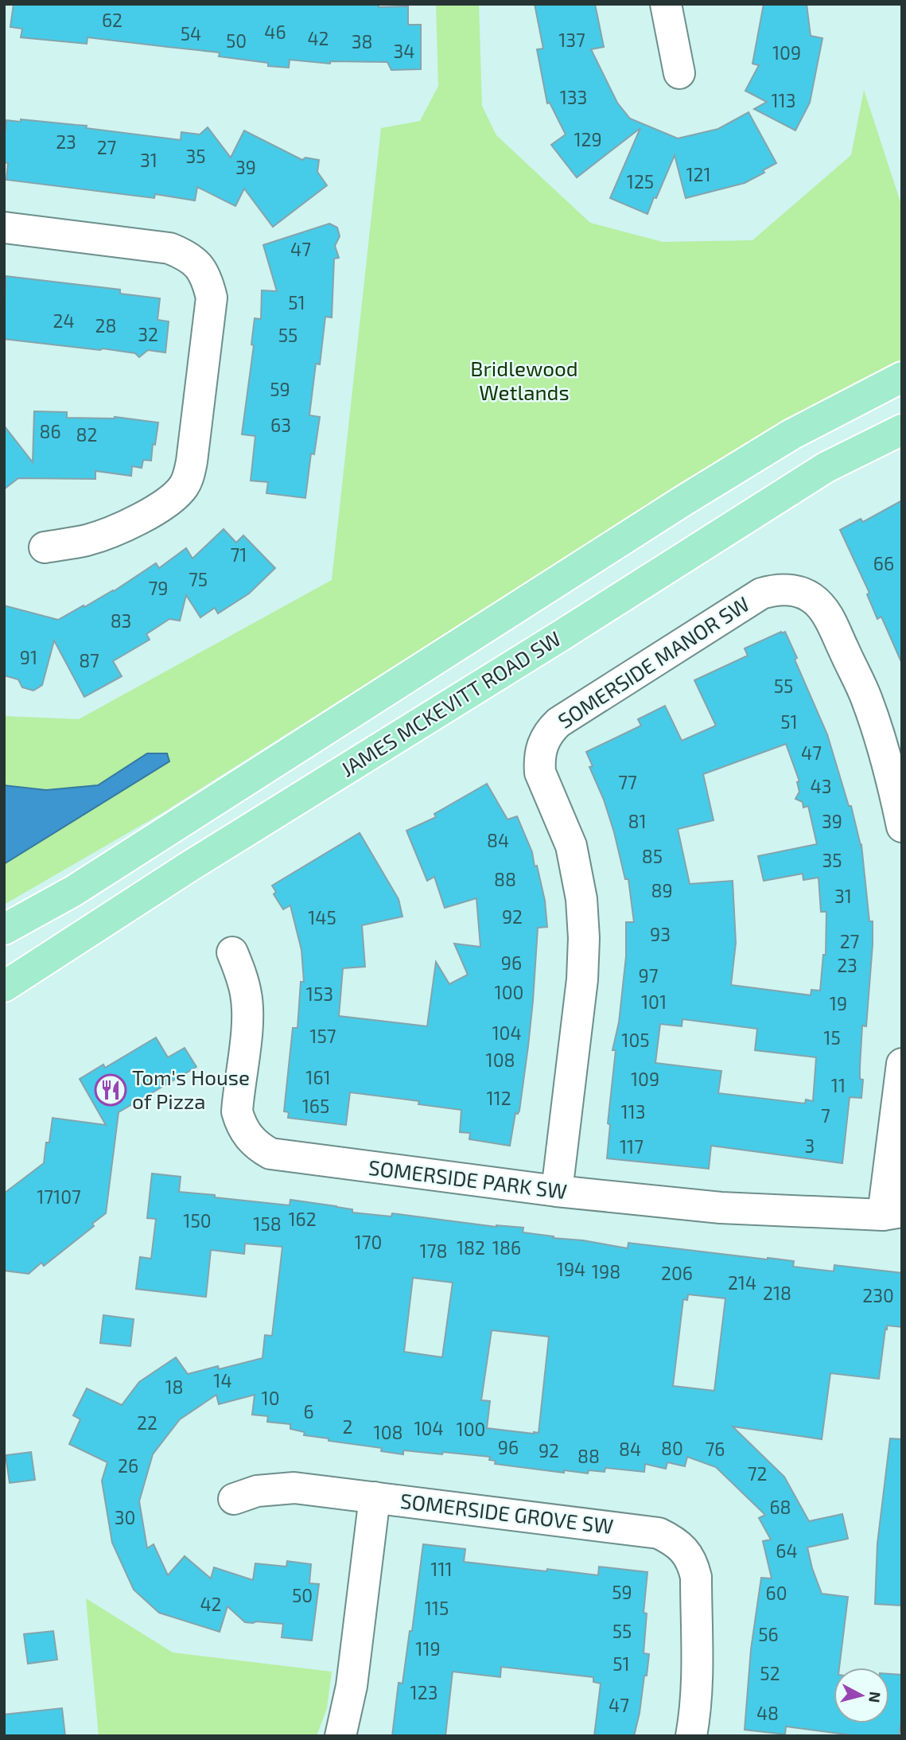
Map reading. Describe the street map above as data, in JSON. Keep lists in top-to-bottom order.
{
  "streets": {
    "main road": ["JAMES MCKEVITT ROAD SW"],
    "street": ["SOMERSIDE MANOR SW", "SOMERSIDE PARK SW", "SOMERSIDE GROVE SW"]
  },
  "crossings": [
    ["SOMERSIDE MANOR SW", "SOMERSIDE PARK SW"]
  ],
  "parks": ["Bridlewood Wetlands"],
  "places": {
    "restaurant": ["Tom's House of Pizza"]
  },
  "house_numbers": [
    "62",
    "46",
    "54",
    "42",
    "137",
    "50",
    "38",
    "34",
    "109",
    "133",
    "113",
    "129",
    "23",
    "27",
    "35",
    "31",
    "39",
    "121",
    "125",
    "47",
    "51",
    "24",
    "28",
    "32",
    "55",
    "59",
    "63",
    "86",
    "82",
    "71",
    "66",
    "75",
    "79",
    "83",
    "91",
    "87",
    "55",
    "51",
    "47",
    "77",
    "43",
    "81",
    "39",
    "84",
    "85",
    "35",
    "88",
    "89",
    "31",
    "92",
    "145",
    "93",
    "27",
    "96",
    "23",
    "97",
    "100",
    "153",
    "101",
    "19",
    "104",
    "157",
    "15",
    "105",
    "108",
    "161",
    "109",
    "11",
    "112",
    "165",
    "113",
    "7",
    "3",
    "117",
    "17107",
    "162",
    "150",
    "158",
    "170",
    "182",
    "186",
    "178",
    "194",
    "198",
    "206",
    "214",
    "218",
    "230",
    "14",
    "18",
    "10",
    "6",
    "22",
    "2",
    "104",
    "100",
    "108",
    "96",
    "80",
    "84",
    "76",
    "92",
    "88",
    "26",
    "72",
    "68",
    "30",
    "64",
    "111",
    "59",
    "60",
    "50",
    "42",
    "115",
    "55",
    "56",
    "119",
    "51",
    "52",
    "123",
    "47",
    "48"
  ],
  "north": "right"
}
